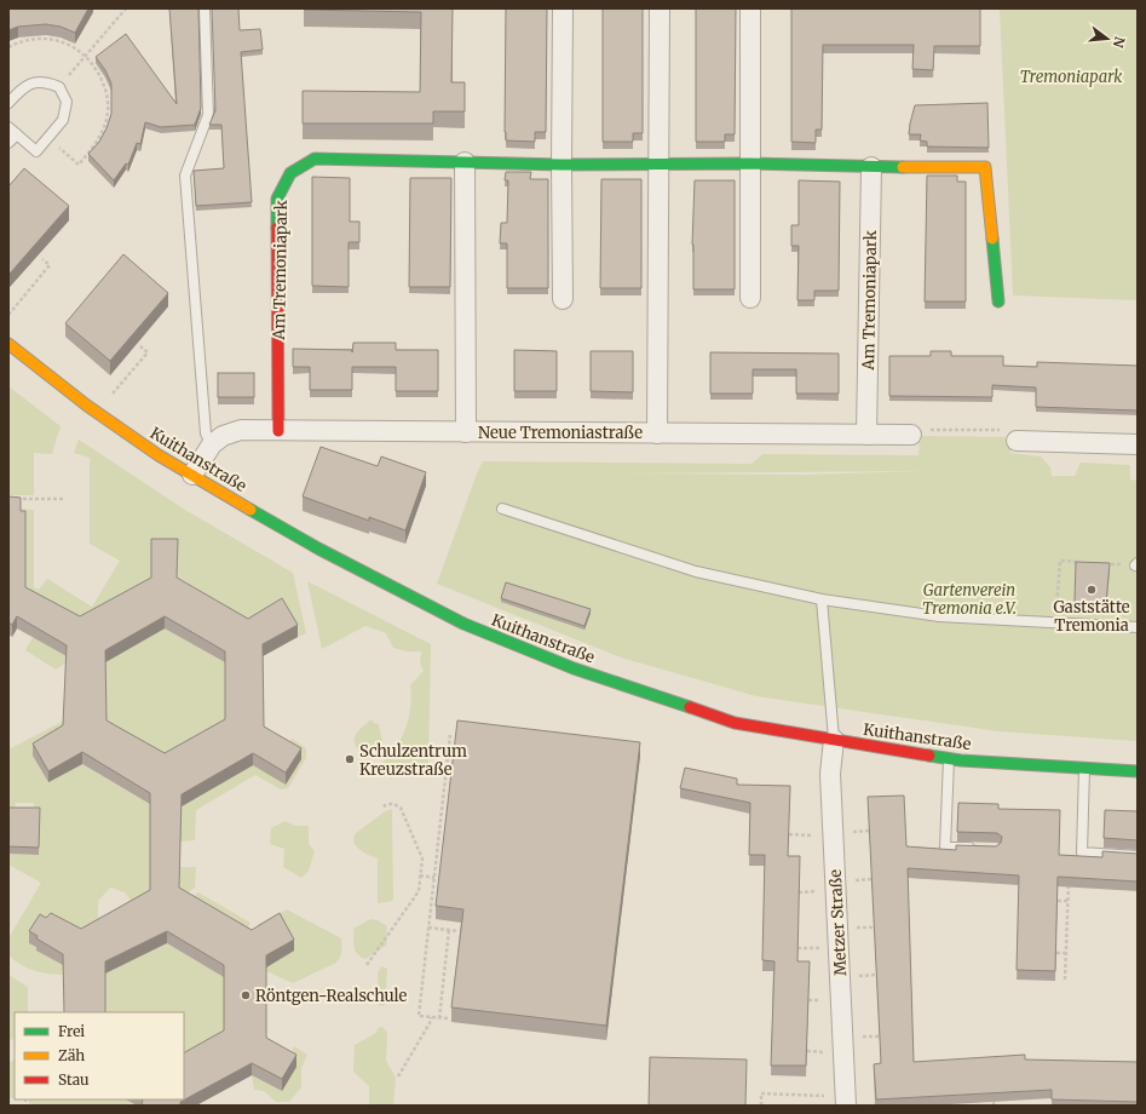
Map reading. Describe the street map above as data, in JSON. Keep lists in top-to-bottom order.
{
  "streets": {
    "street": [
      "Am Tremoniapark",
      "Neue Tremoniastraße",
      "Kuithanstraße",
      "Metzer Straße"
    ]
  },
  "crossings": [
    ["Am Tremoniapark", "Neue Tremoniastraße"],
    ["Kuithanstraße", "Metzer Straße"]
  ],
  "parks": ["Tremoniapark", "Gartenverein Tremonia e.V."],
  "places": ["Gaststätte Tremonia", "Schulzentrum Kreuzstraße", "Röntgen-Realschule"],
  "legend": ["Frei", "Zäh", "Stau"],
  "north": "right"
}
